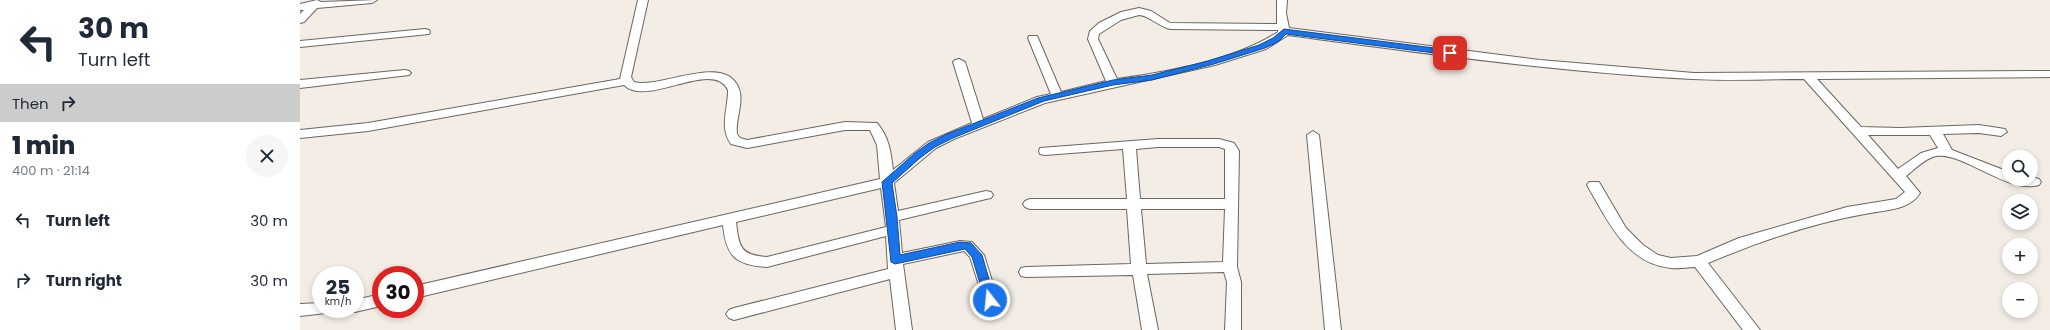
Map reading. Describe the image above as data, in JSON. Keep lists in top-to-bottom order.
{
  "page": {
    "turn": ["30 m", "Turn left"],
    "then": "Then",
    "heading": ["1 min", "400 m · 21:14"],
    "map_buttons": ["+", "−"],
    "list": [
      {
        "name": "Turn left",
        "value": "30 m"
      },
      {
        "name": "Turn right",
        "value": "30 m"
      }
    ],
    "speed": "25 km/h",
    "limit": "30"
  }
}
